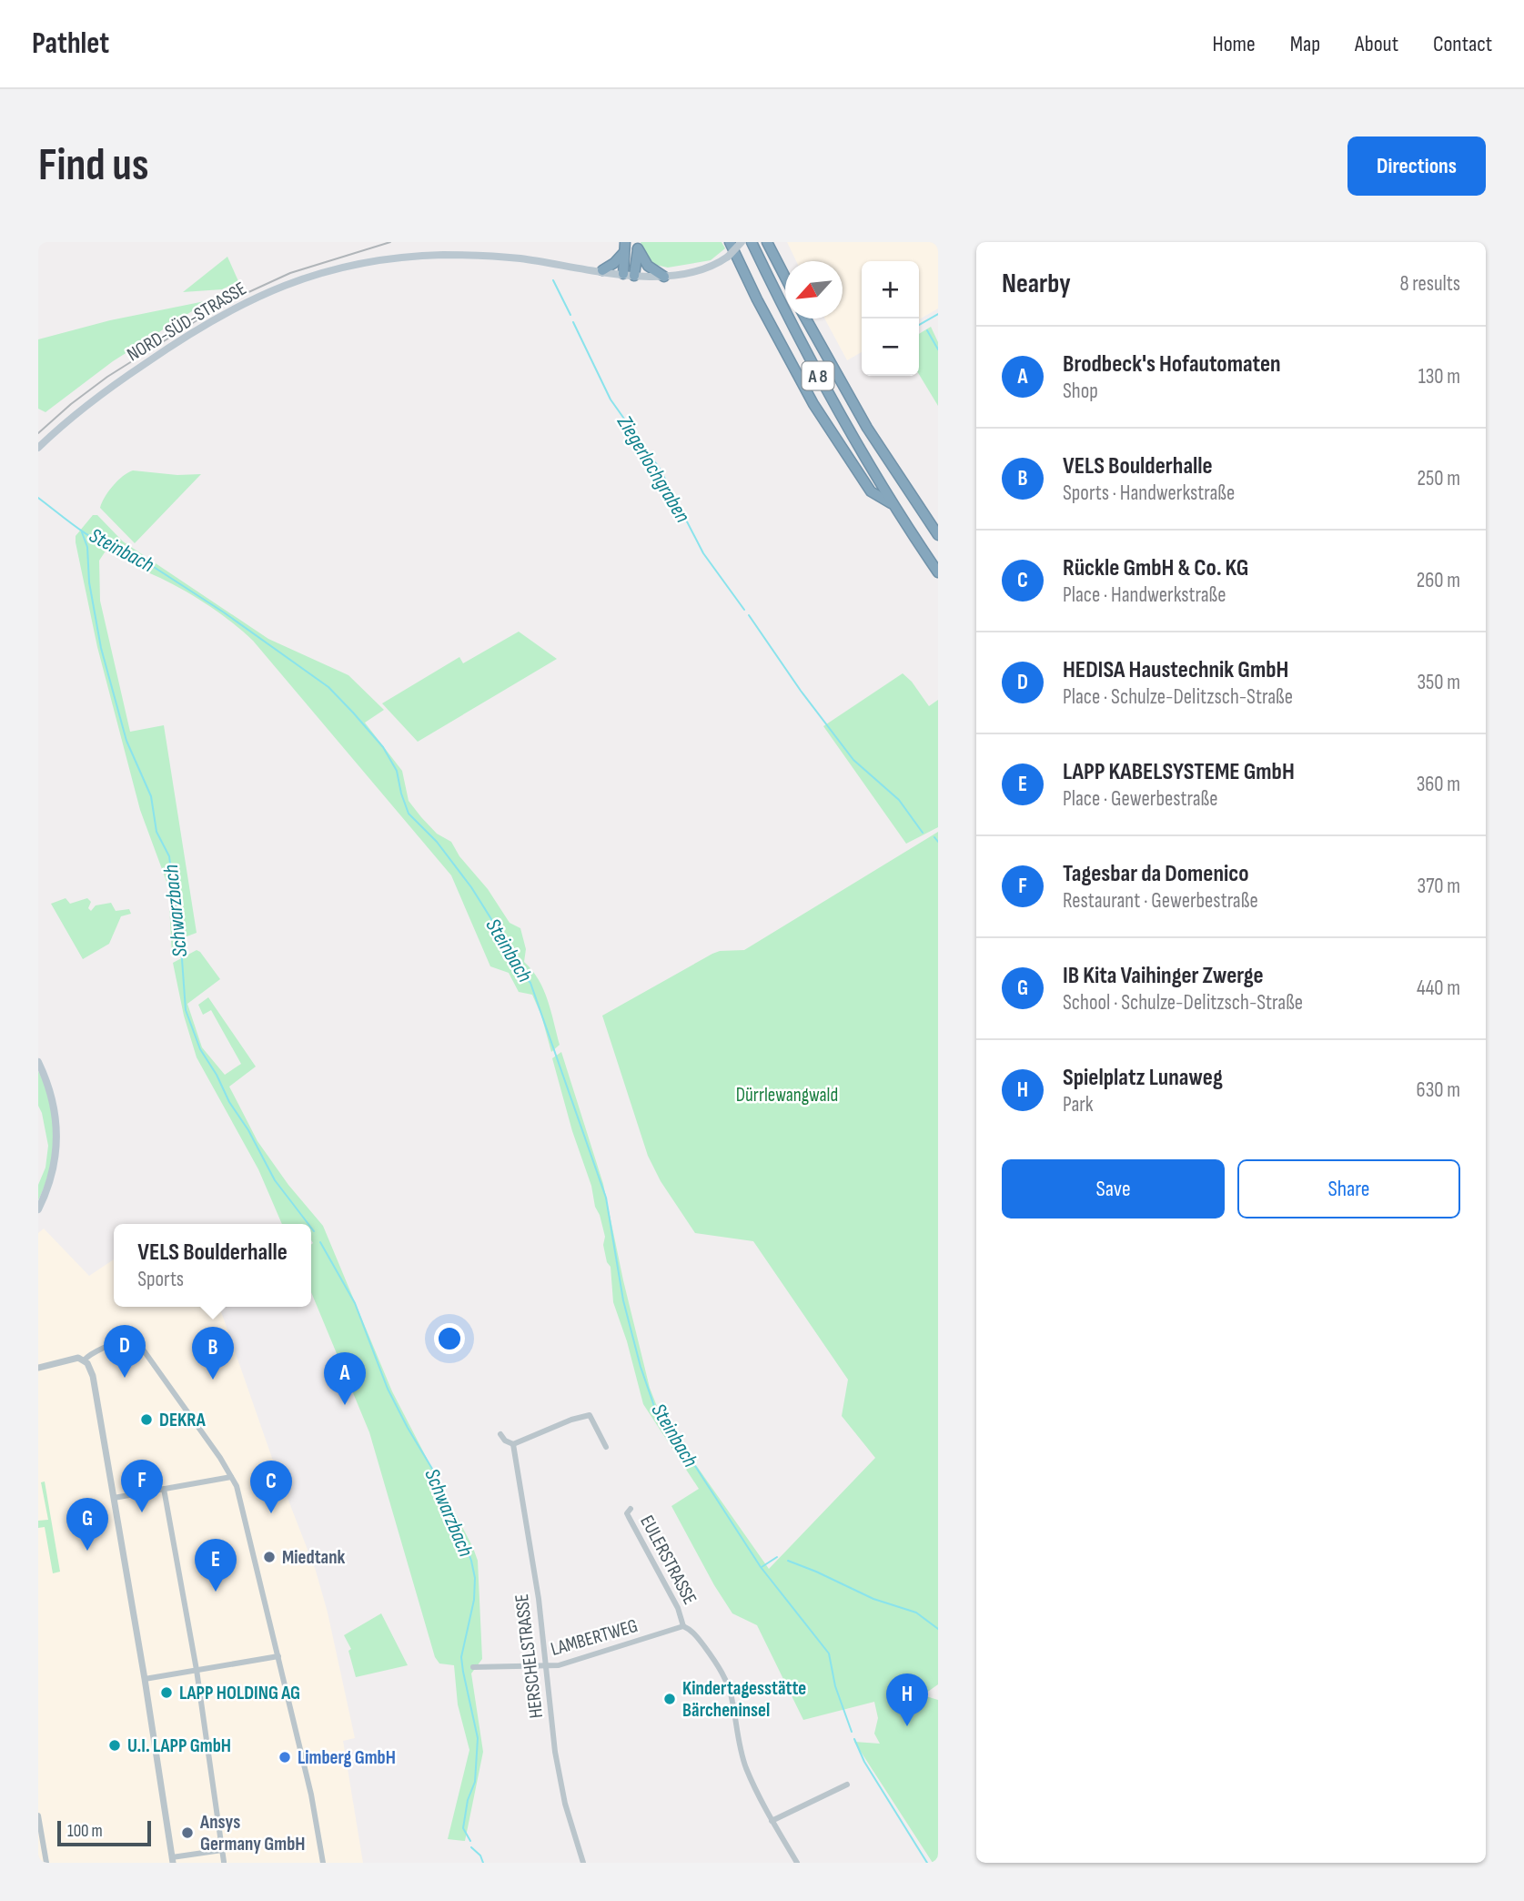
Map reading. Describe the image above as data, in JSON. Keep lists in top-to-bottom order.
{
  "streets": {
    "highway": ["A 8"],
    "main road": ["NORD-SÜD-STRASSE"],
    "street": ["EULERSTRASSE", "LAMBERTWEG", "HERSCHELSTRASSE"]
  },
  "crossings": [
    ["EULERSTRASSE", "LAMBERTWEG"],
    ["LAMBERTWEG", "HERSCHELSTRASSE"]
  ],
  "water": ["Ziegerlochgraben", "Steinbach", "Schwarzbach"],
  "parks": ["Dürrlewangwald"],
  "places": [
    "DEKRA",
    "Miedtank",
    "LAPP HOLDING AG",
    "Kindertagesstätte Bärcheninsel",
    "U.I. LAPP GmbH",
    "Limberg GmbH",
    "Ansys Germany GmbH"
  ],
  "scale_bar": "100 m",
  "north": "bottom left",
  "page": {
    "header": "Pathlet",
    "nav": [
      "Home",
      "Map",
      "About",
      "Contact"
    ],
    "buttons": [
      "Directions",
      ["Save", "Share"]
    ],
    "title": "Find us",
    "heading": ["Nearby", "8 results"],
    "map_buttons": ["+", "−"],
    "list": [
      {
        "mark": "A",
        "name": "Brodbeck's Hofautomaten",
        "note": "Shop",
        "value": "130 m"
      },
      {
        "mark": "B",
        "name": "VELS Boulderhalle",
        "note": "Sports · Handwerkstraße",
        "value": "250 m"
      },
      {
        "mark": "C",
        "name": "Rückle GmbH & Co. KG",
        "note": "Place · Handwerkstraße",
        "value": "260 m"
      },
      {
        "mark": "D",
        "name": "HEDISA Haustechnik GmbH",
        "note": "Place · Schulze-Delitzsch-Straße",
        "value": "350 m"
      },
      {
        "mark": "E",
        "name": "LAPP KABELSYSTEME GmbH",
        "note": "Place · Gewerbestraße",
        "value": "360 m"
      },
      {
        "mark": "F",
        "name": "Tagesbar da Domenico",
        "note": "Restaurant · Gewerbestraße",
        "value": "370 m"
      },
      {
        "mark": "G",
        "name": "IB Kita Vaihinger Zwerge",
        "note": "School · Schulze-Delitzsch-Straße",
        "value": "440 m"
      },
      {
        "mark": "H",
        "name": "Spielplatz Lunaweg",
        "note": "Park",
        "value": "630 m"
      }
    ],
    "popup": ["VELS Boulderhalle", "Sports"],
    "pins": [
      "D",
      "B",
      "A",
      "F",
      "C",
      "G",
      "E",
      "H"
    ],
    "scale": "100 m"
  }
}
